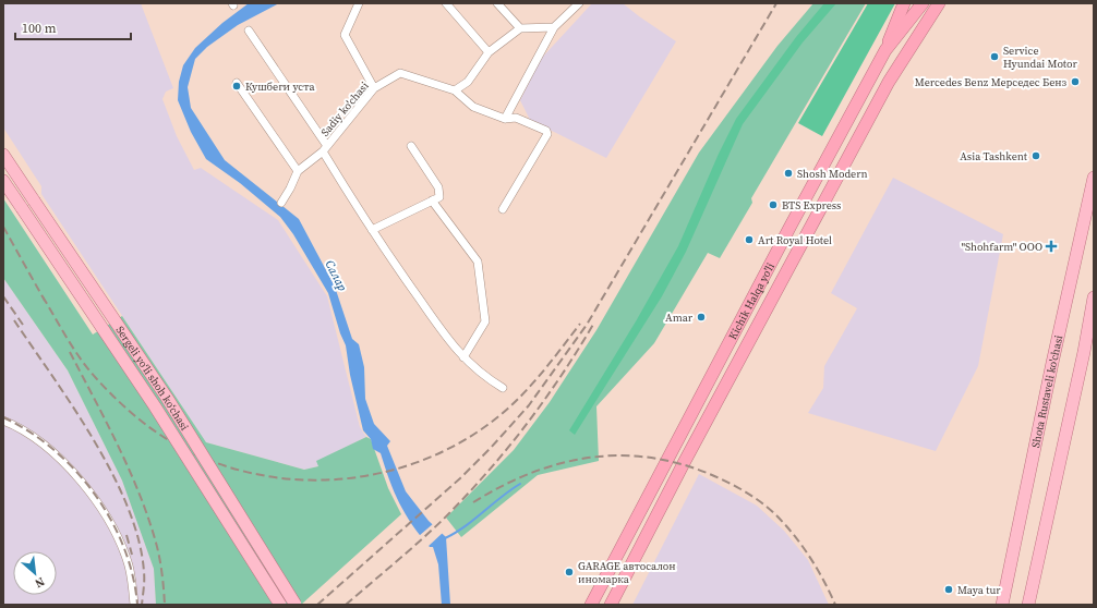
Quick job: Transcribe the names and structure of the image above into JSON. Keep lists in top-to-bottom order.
{
  "streets": {
    "highway": ["Kichik Halqa yo'li"],
    "main road": ["Sergeli yo‘li shoh ko‘chasi", "Shota Rustaveli ko'chasi"],
    "street": ["Sadiy ko'chasi"]
  },
  "water": ["Салар"],
  "places": {
    "other": [
      "Service Hyundai Motor",
      "Mercedes Benz Мерседес Бенз",
      "Кушбеги уста",
      "Asia Tashkent",
      "Shosh Modern",
      "BTS Express",
      "Art Royal Hotel",
      "Amar",
      "GARAGE автосалон иномарка",
      "Maya tur"
    ],
    "health": ["\"Shohfarm\" OOO"]
  },
  "scale_bar": "100 m",
  "north": "bottom right"
}
